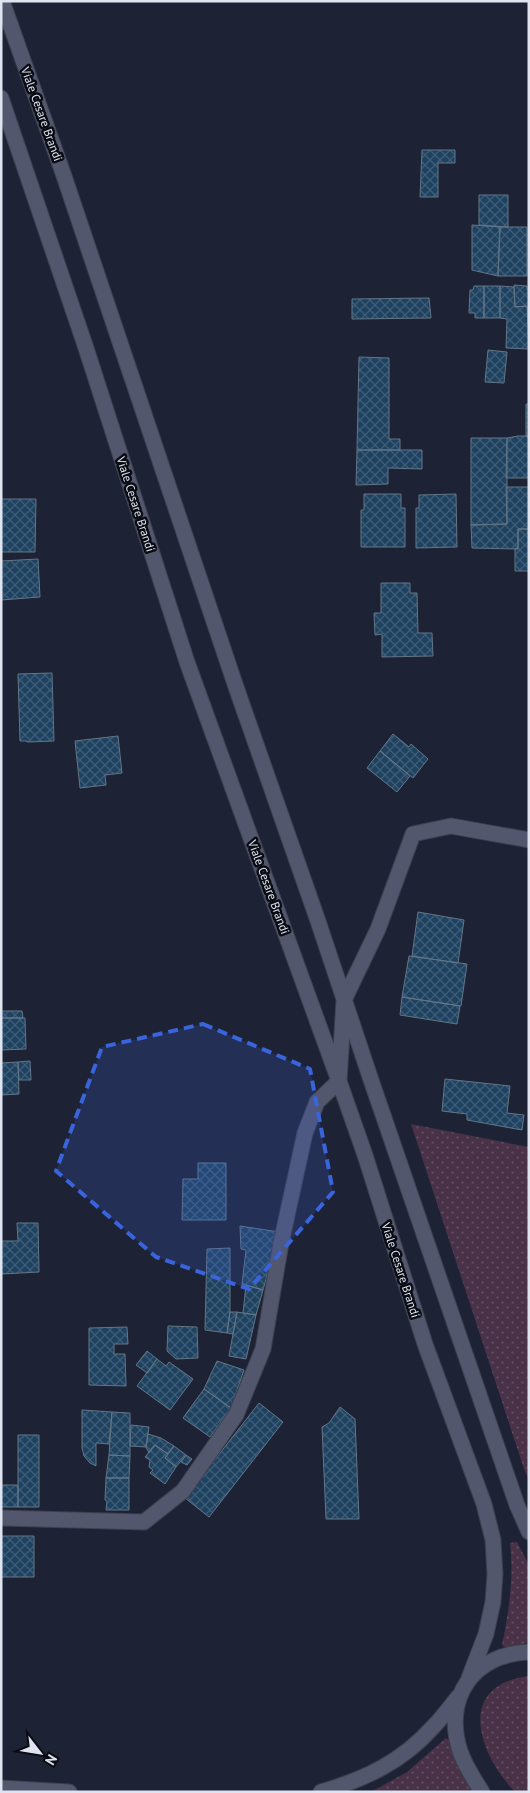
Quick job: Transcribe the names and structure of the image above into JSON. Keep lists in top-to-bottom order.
{
  "streets": {
    "street": ["Viale Cesare Brandi"]
  },
  "north": "bottom right"
}
